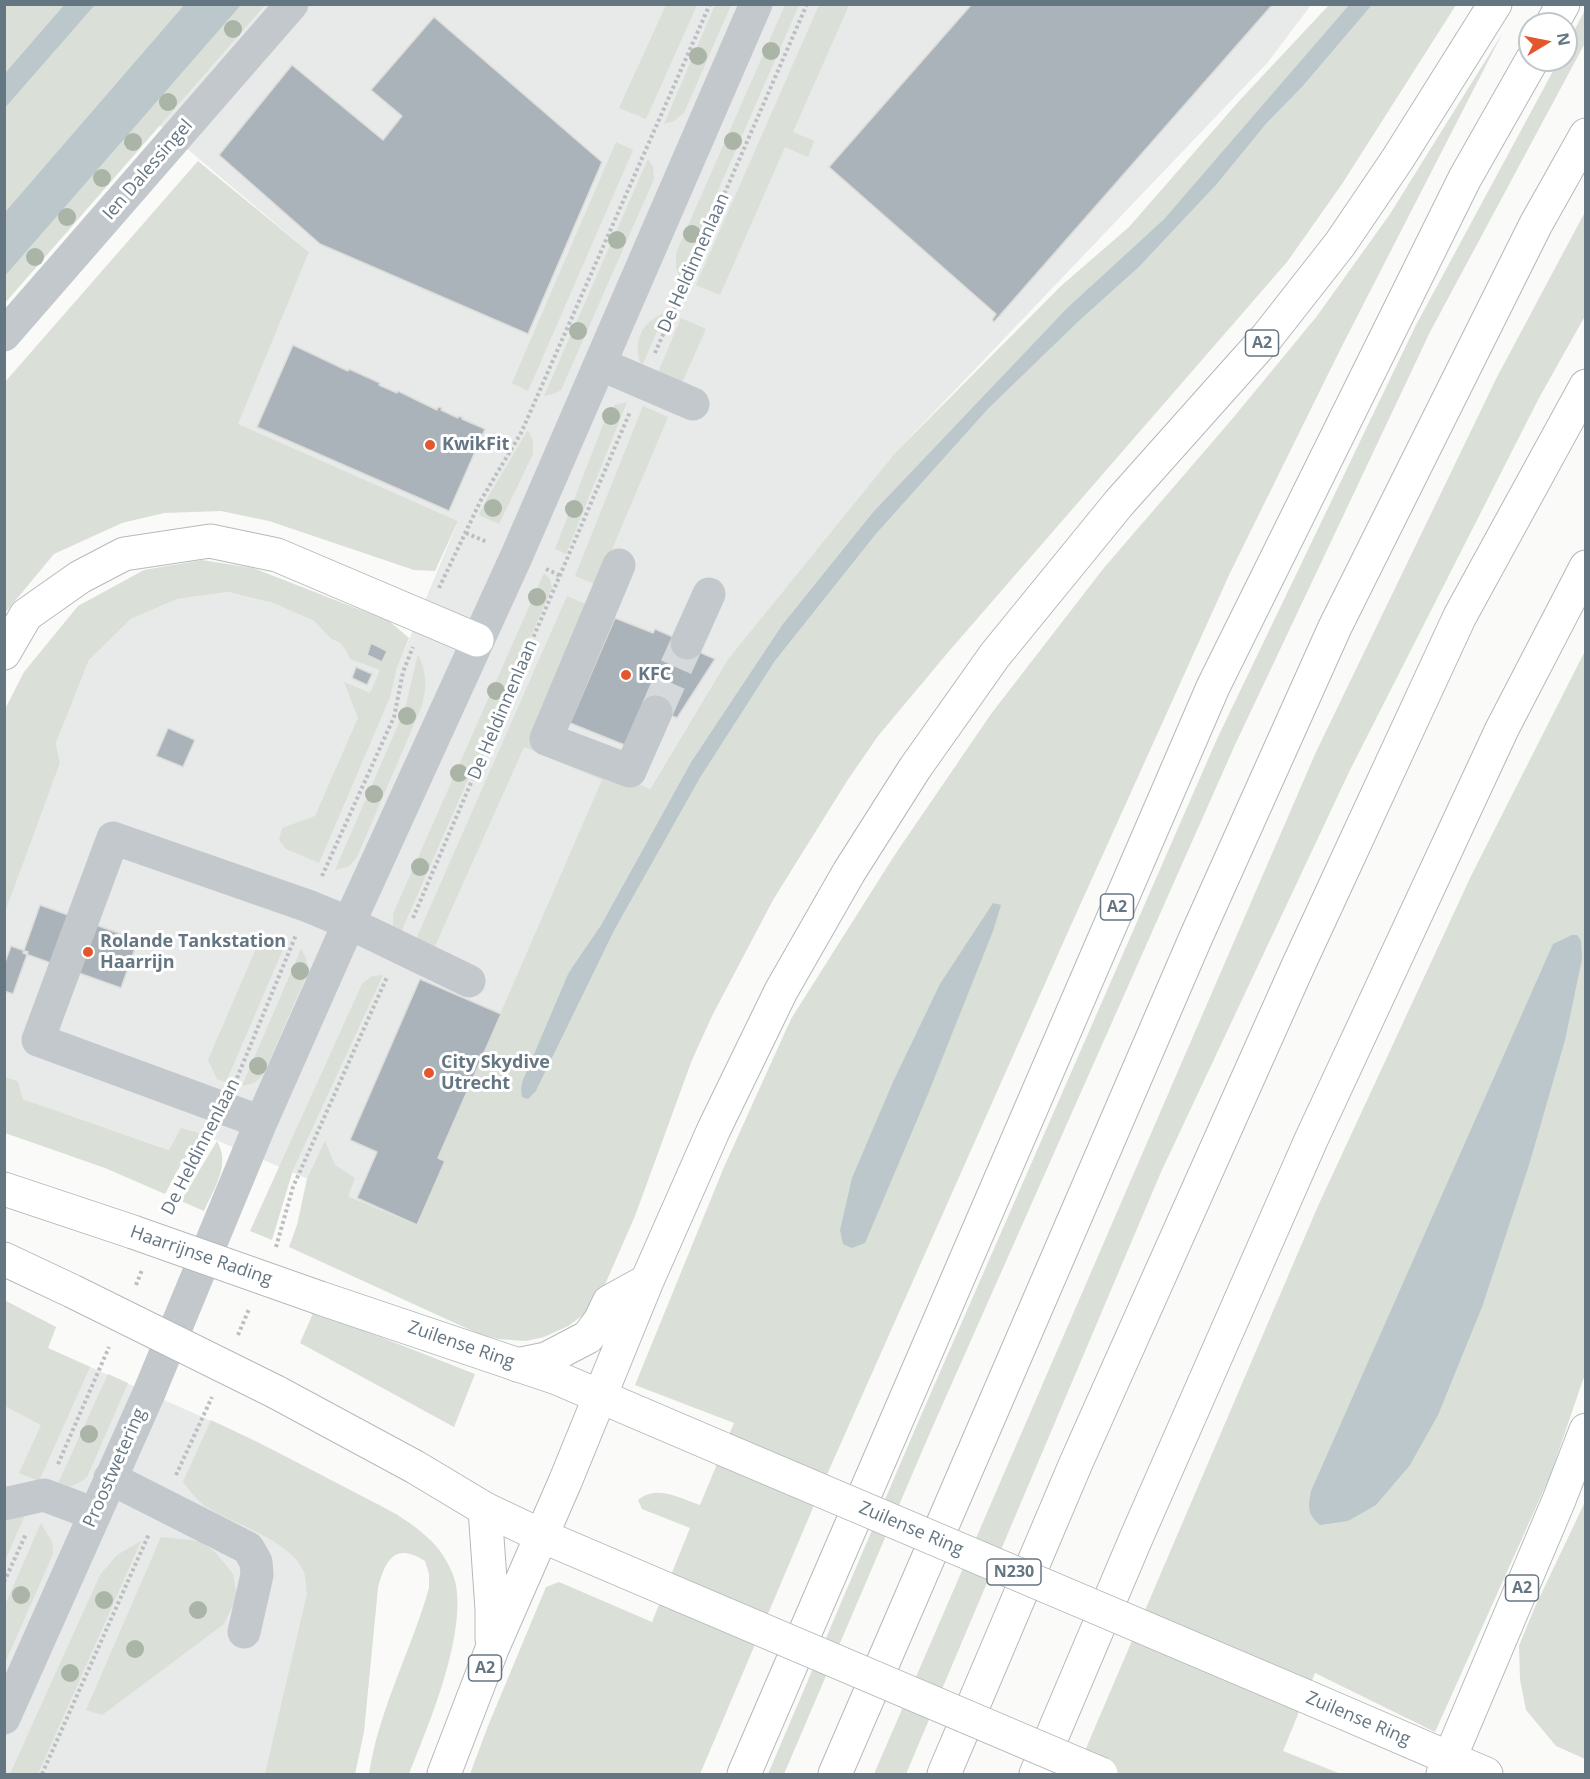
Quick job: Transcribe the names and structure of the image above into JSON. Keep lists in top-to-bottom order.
{
  "streets": {
    "main road": [
      "A2",
      "Haarrijnse Rading",
      "Zuilense Ring",
      "N230"
    ],
    "street": ["Ien Dalessingel", "Proostwetering"],
    "path": ["De Heldinnenlaan"]
  },
  "crossings": [
    ["A2", "Zuilense Ring"],
    ["Haarrijnse Rading", "Zuilense Ring"]
  ],
  "places": [
    "KwikFit",
    "KFC",
    "Rolande Tankstation Haarrijn",
    "City Skydive Utrecht"
  ],
  "north": "right"
}
